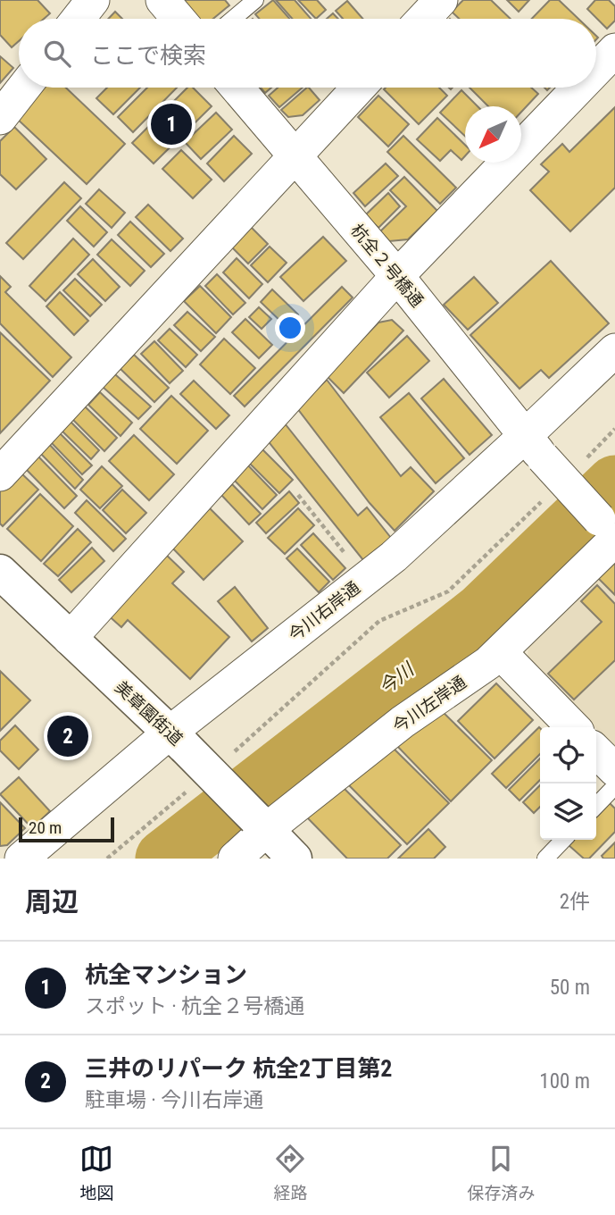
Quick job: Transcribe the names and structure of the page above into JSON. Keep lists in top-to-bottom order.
{
  "streets": {
    "street": [
      "杭全２号橋通",
      "今川右岸通",
      "今川左岸通",
      "美章園街道"
    ]
  },
  "crossings": [
    ["杭全２号橋通", "今川右岸通"],
    ["杭全２号橋通", "今川左岸通"],
    ["今川右岸通", "美章園街道"],
    ["今川左岸通", "美章園街道"]
  ],
  "water": ["今川"],
  "scale_bar": "20 m",
  "north": "bottom left",
  "page": {
    "search": "ここで検索",
    "pins": ["1", "2"],
    "scale": "20 m",
    "heading": ["周辺", "2件"],
    "list": [
      {
        "mark": "1",
        "name": "杭全マンション",
        "note": "スポット · 杭全２号橋通",
        "value": "50 m"
      },
      {
        "mark": "2",
        "name": "三井のリパーク 杭全2丁目第2",
        "note": "駐車場 · 今川右岸通",
        "value": "100 m"
      }
    ],
    "nav": ["地図", "経路", "保存済み"]
  }
}
